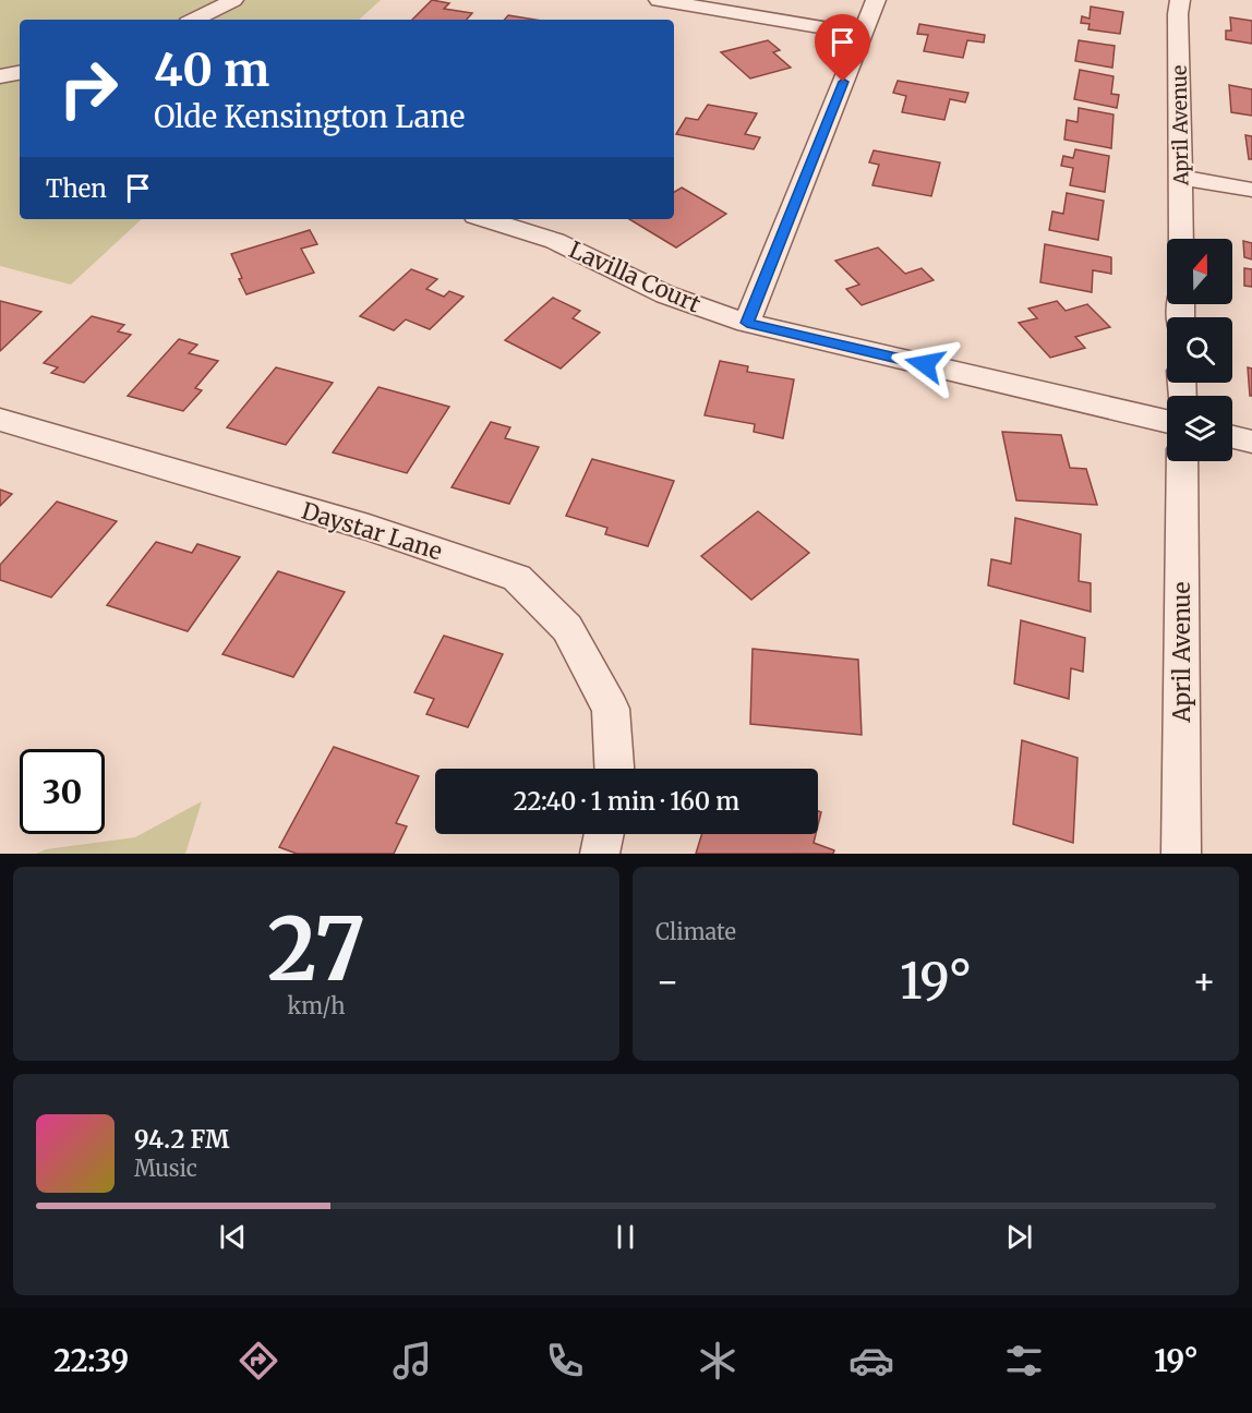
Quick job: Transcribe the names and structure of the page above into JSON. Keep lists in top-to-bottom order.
{
  "streets": {
    "street": ["April Avenue", "Lavilla Court", "Daystar Lane"]
  },
  "north": "top",
  "page": {
    "turn": ["40 m", "Olde Kensington Lane"],
    "then": "Then",
    "limit": "30",
    "trip": "22:40 · 1 min · 160 m",
    "tile": [
      ["27", "km/h"],
      "Climate"
    ],
    "heat": ["−", "19°", "+"],
    "song": ["94.2 FM", "Music"],
    "tabs": ["22:39", "19°"]
  }
}
